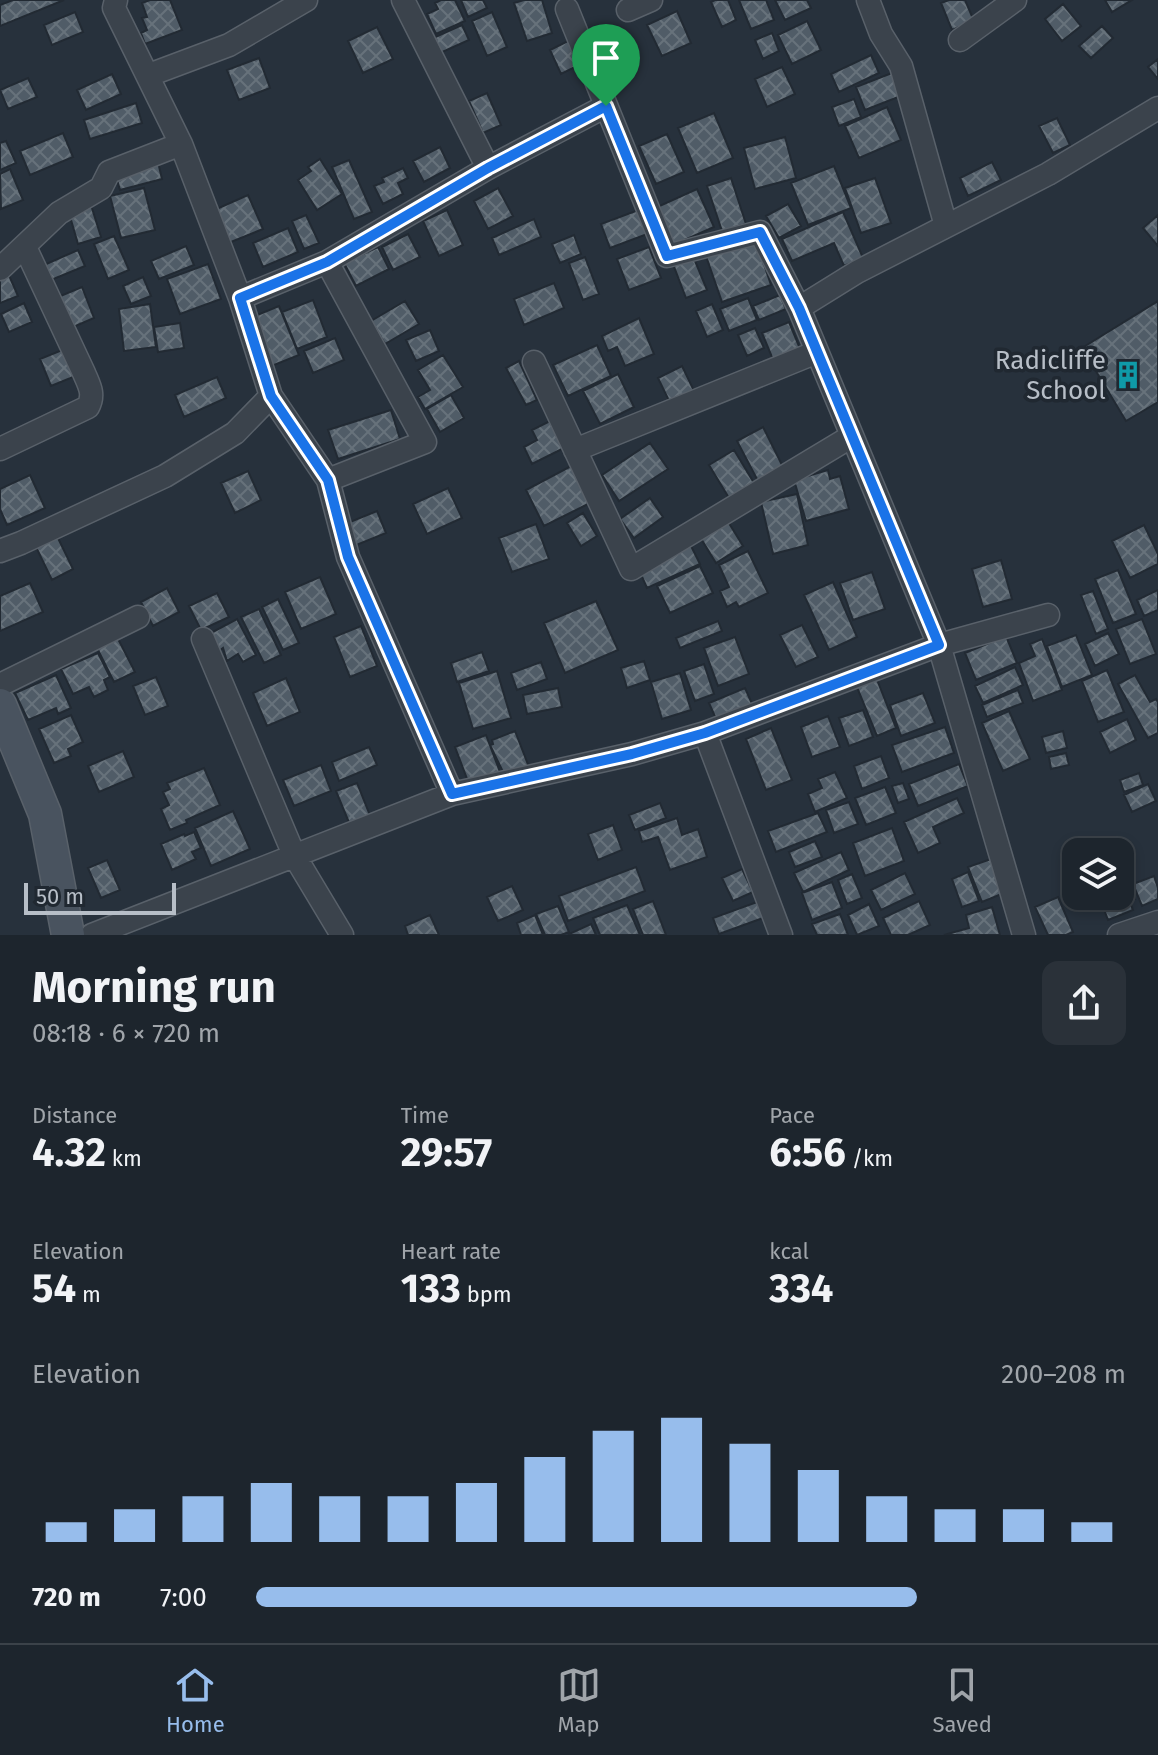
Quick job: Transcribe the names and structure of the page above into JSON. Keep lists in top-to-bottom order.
{
  "places": {
    "building": ["Radicliffe School"]
  },
  "scale_bar": "50 m",
  "page": {
    "scale": "50 m",
    "heading": ["Morning run", "08:18 · 6 × 720 m"],
    "stats": [
      ["Distance", "4.32 km"],
      ["Time", "29:57"],
      ["Pace", "6:56 /km"],
      ["Elevation", "54 m"],
      ["Heart rate", "133 bpm"],
      ["kcal", "334"]
    ],
    "chart": ["Elevation", "200–208 m"],
    "list": [
      {
        "name": "720 m",
        "note": "7:00"
      }
    ],
    "tabs": ["Home", "Map", "Saved"]
  }
}
